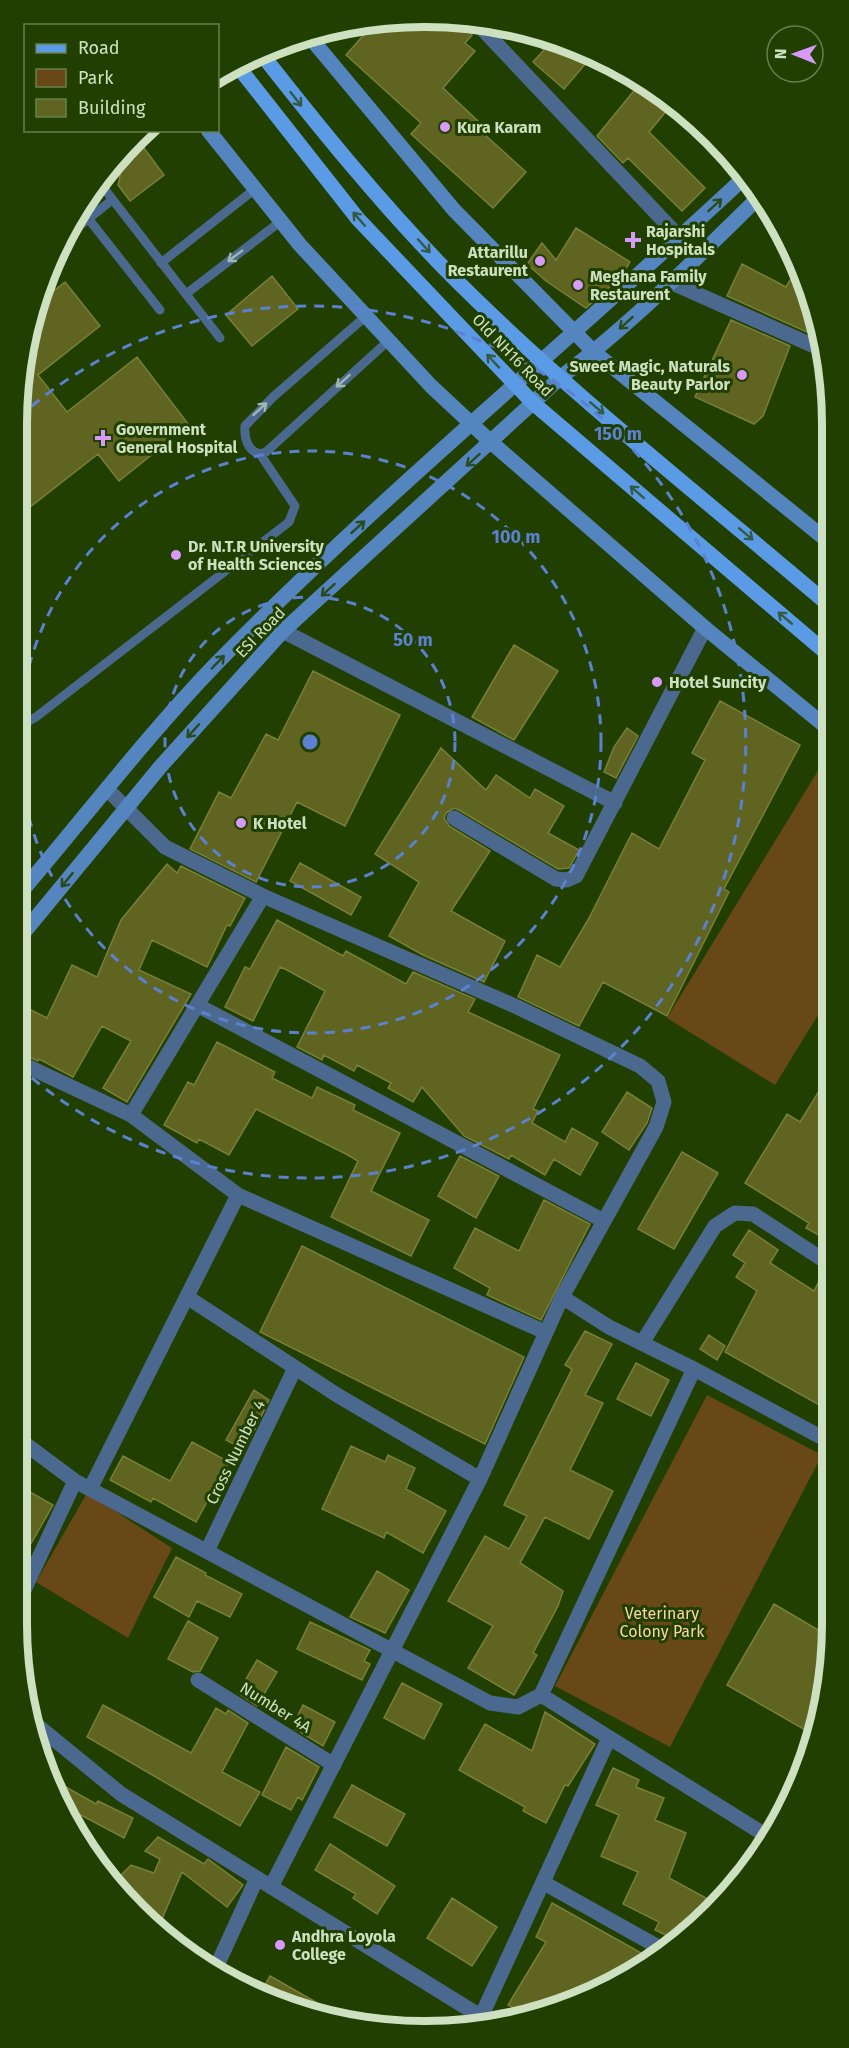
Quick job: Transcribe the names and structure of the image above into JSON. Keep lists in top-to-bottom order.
{
  "streets": {
    "main road": ["Old NH16 Road"],
    "street": ["ESI Road", "Cross Number 4", "Number 4A"]
  },
  "crossings": [
    ["Old NH16 Road", "ESI Road"]
  ],
  "parks": ["Veterinary Colony Park"],
  "places": {
    "other": [
      "Kura Karam",
      "Attarillu Restaurent",
      "Meghana Family Restaurent",
      "Sweet Magic, Naturals Beauty Parlor",
      "Dr. N.T.R University of Health Sciences",
      "Hotel Suncity",
      "K Hotel",
      "Andhra Loyola College"
    ],
    "health": ["Rajarshi Hospitals", "Government General Hospital"]
  },
  "legend": ["Road", "Park", "Building"],
  "north": "left",
  "rings": ["150 m", "100 m", "50 m"]
}
